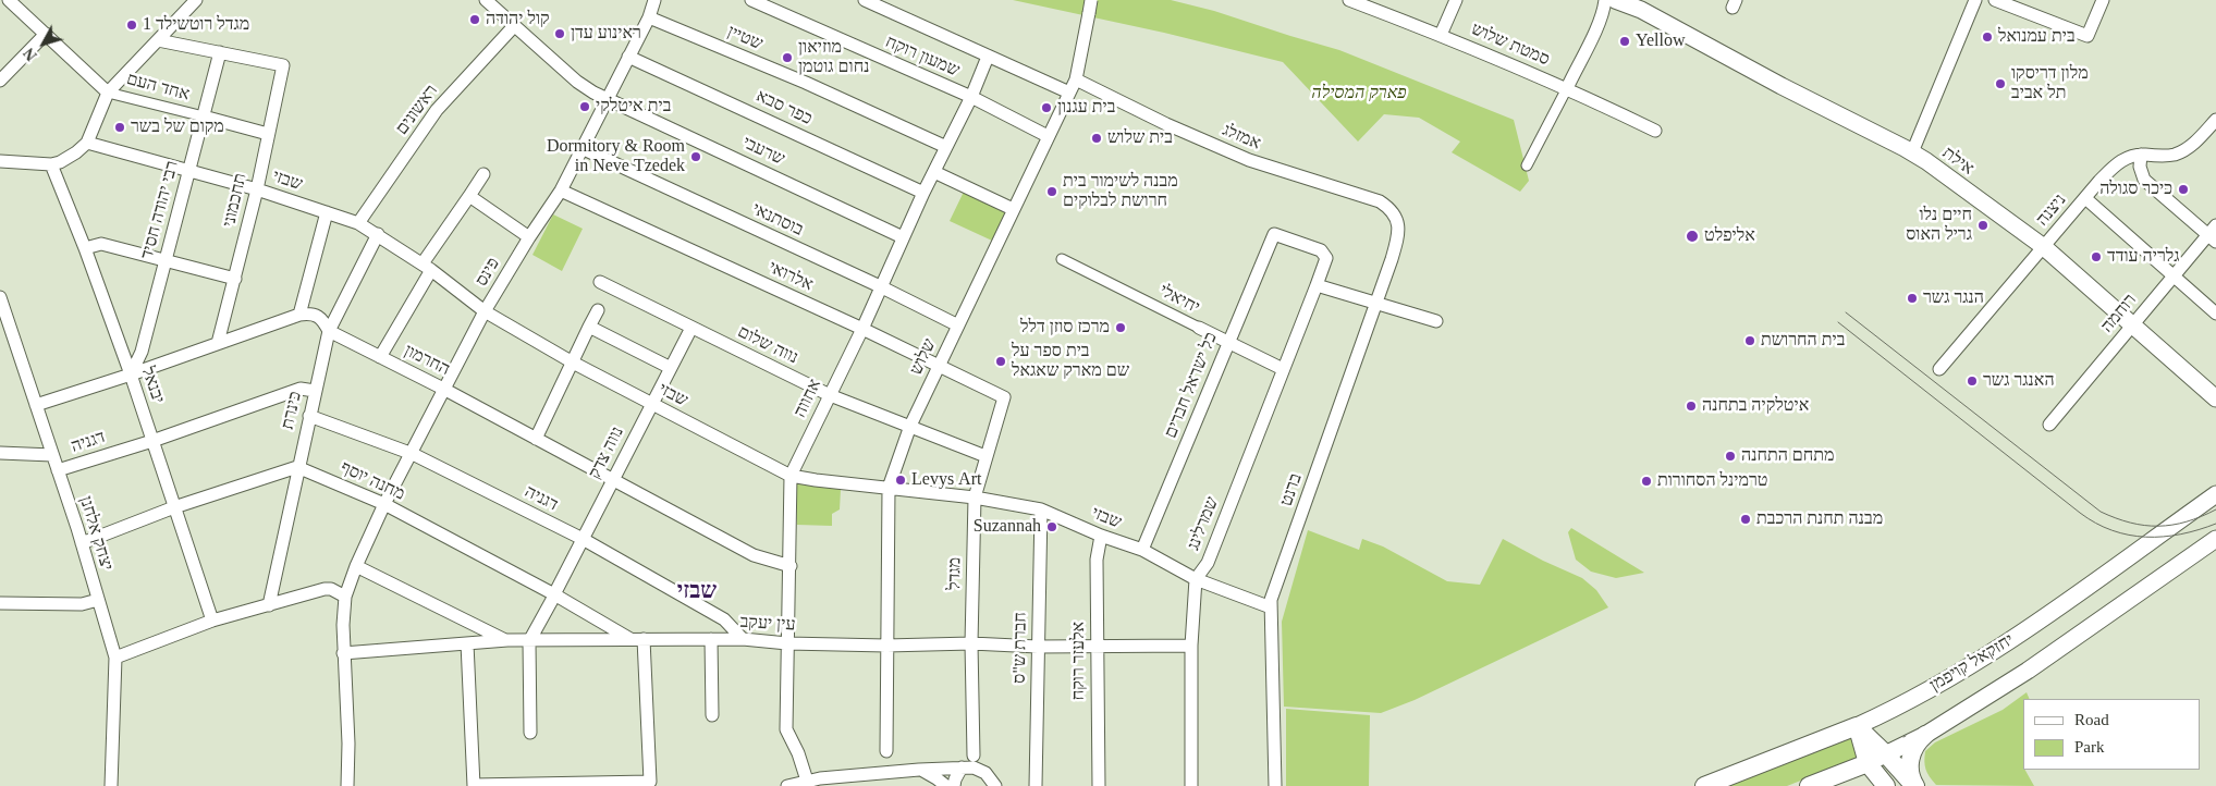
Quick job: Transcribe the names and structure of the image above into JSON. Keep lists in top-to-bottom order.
{
  "streets": {
    "main road": ["יחזקאל קויפמן"],
    "street": [
      "שטיין",
      "סמטת שלוש",
      "שמעון רוקח",
      "אחד העם",
      "כפר סבא",
      "ראשונים",
      "אמזלג",
      "שרעבי",
      "אילת",
      "שבזי",
      "תחכמוני",
      "רבי יהודה חסיד",
      "ניצנה",
      "בוסתנאי",
      "פינס",
      "אלרואי",
      "יחיאלי",
      "רוחמה",
      "נווה שלום",
      "שלוש",
      "החרמון",
      "יבנאל",
      "כל ישראל חברים",
      "אחווה",
      "כינרת",
      "דגניה",
      "נווה צדק",
      "מחנה יוסף",
      "ברנט",
      "שמרלינג",
      "יצחק אלחנן",
      "מגדל",
      "עין יעקב",
      "חברת ש\"ס",
      "אלעזר רוקח"
    ]
  },
  "crossings": [
    ["שטיין", "פינס"],
    ["שטיין", "אחווה"],
    ["שמעון רוקח", "שלוש"],
    ["שמעון רוקח", "אחווה"],
    ["אחד העם", "תחכמוני"],
    ["אחד העם", "רבי יהודה חסיד"],
    ["כפר סבא", "פינס"],
    ["כפר סבא", "אחווה"],
    ["ראשונים", "שרעבי"],
    ["ראשונים", "שבזי"],
    ["אמזלג", "שלוש"],
    ["אמזלג", "ברנט"],
    ["שרעבי", "פינס"],
    ["שרעבי", "אחווה"],
    ["אילת", "ניצנה"],
    ["אילת", "רוחמה"],
    ["שבזי", "תחכמוני"],
    ["שבזי", "רבי יהודה חסיד"],
    ["שבזי", "פינס"],
    ["שבזי", "שלוש"],
    ["שבזי", "כל ישראל חברים"],
    ["שבזי", "אחווה"],
    ["שבזי", "כינרת"],
    ["שבזי", "נווה צדק"],
    ["שבזי", "ברנט"],
    ["שבזי", "שמרלינג"],
    ["שבזי", "מגדל"],
    ["שבזי", "חברת ש\"ס"],
    ["שבזי", "אלעזר רוקח"],
    ["תחכמוני", "רבי יהודה חסיד"],
    ["רבי יהודה חסיד", "יבנאל"],
    ["בוסתנאי", "פינס"],
    ["בוסתנאי", "שלוש"],
    ["בוסתנאי", "אחווה"],
    ["פינס", "אלרואי"],
    ["פינס", "החרמון"],
    ["פינס", "דגניה"],
    ["פינס", "מחנה יוסף"],
    ["פינס", "עין יעקב"],
    ["אלרואי", "שלוש"],
    ["אלרואי", "אחווה"],
    ["אלרואי", "מגדל"],
    ["יחיאלי", "כל ישראל חברים"],
    ["יחיאלי", "שמרלינג"],
    ["נווה שלום", "שלוש"],
    ["נווה שלום", "אחווה"],
    ["נווה שלום", "נווה צדק"],
    ["נווה שלום", "מגדל"],
    ["שלוש", "עין יעקב"],
    ["החרמון", "אחווה"],
    ["החרמון", "כינרת"],
    ["החרמון", "נווה צדק"],
    ["יבנאל", "דגניה"],
    ["כל ישראל חברים", "שמרלינג"],
    ["אחווה", "עין יעקב"],
    ["כינרת", "דגניה"],
    ["כינרת", "מחנה יוסף"],
    ["דגניה", "נווה צדק"],
    ["דגניה", "יצחק אלחנן"],
    ["דגניה", "עין יעקב"],
    ["נווה צדק", "מחנה יוסף"],
    ["נווה צדק", "עין יעקב"],
    ["מחנה יוסף", "עין יעקב"],
    ["שמרלינג", "עין יעקב"],
    ["מגדל", "עין יעקב"],
    ["עין יעקב", "חברת ש\"ס"],
    ["עין יעקב", "אלעזר רוקח"]
  ],
  "districts": ["שבזי"],
  "parks": ["פארק המסילה"],
  "places": [
    "קול יהודה",
    "מגדל רוטשילד 1",
    "ראינוע עדן",
    "בית עמנואל",
    "Yellow",
    "מוזיאון נחום גוטמן",
    "מלון דריסקו תל אביב",
    "בית איטלקי",
    "בית עגנון",
    "מקום של בשר",
    "בית שלוש",
    "Dormitory & Room in Neve Tzedek",
    "כיכר סגולה",
    "מבנה לשימור בית חרושת לבלוקים",
    "חיים נלו גריל האוס",
    "אליפלט",
    "גלריה עודד",
    "הנגר גשר",
    "מרכז סוזן דלל",
    "בית החרושת",
    "בית ספר על שם מארק שאגאל",
    "האנגר גשר",
    "איטלקיה בתחנה",
    "מתחם התחנה",
    "Levys Art",
    "טרמינל הסחורות",
    "מבנה תחנת הרכבת",
    "Suzannah"
  ],
  "legend": ["Road", "Park"],
  "north": "bottom left"
}
